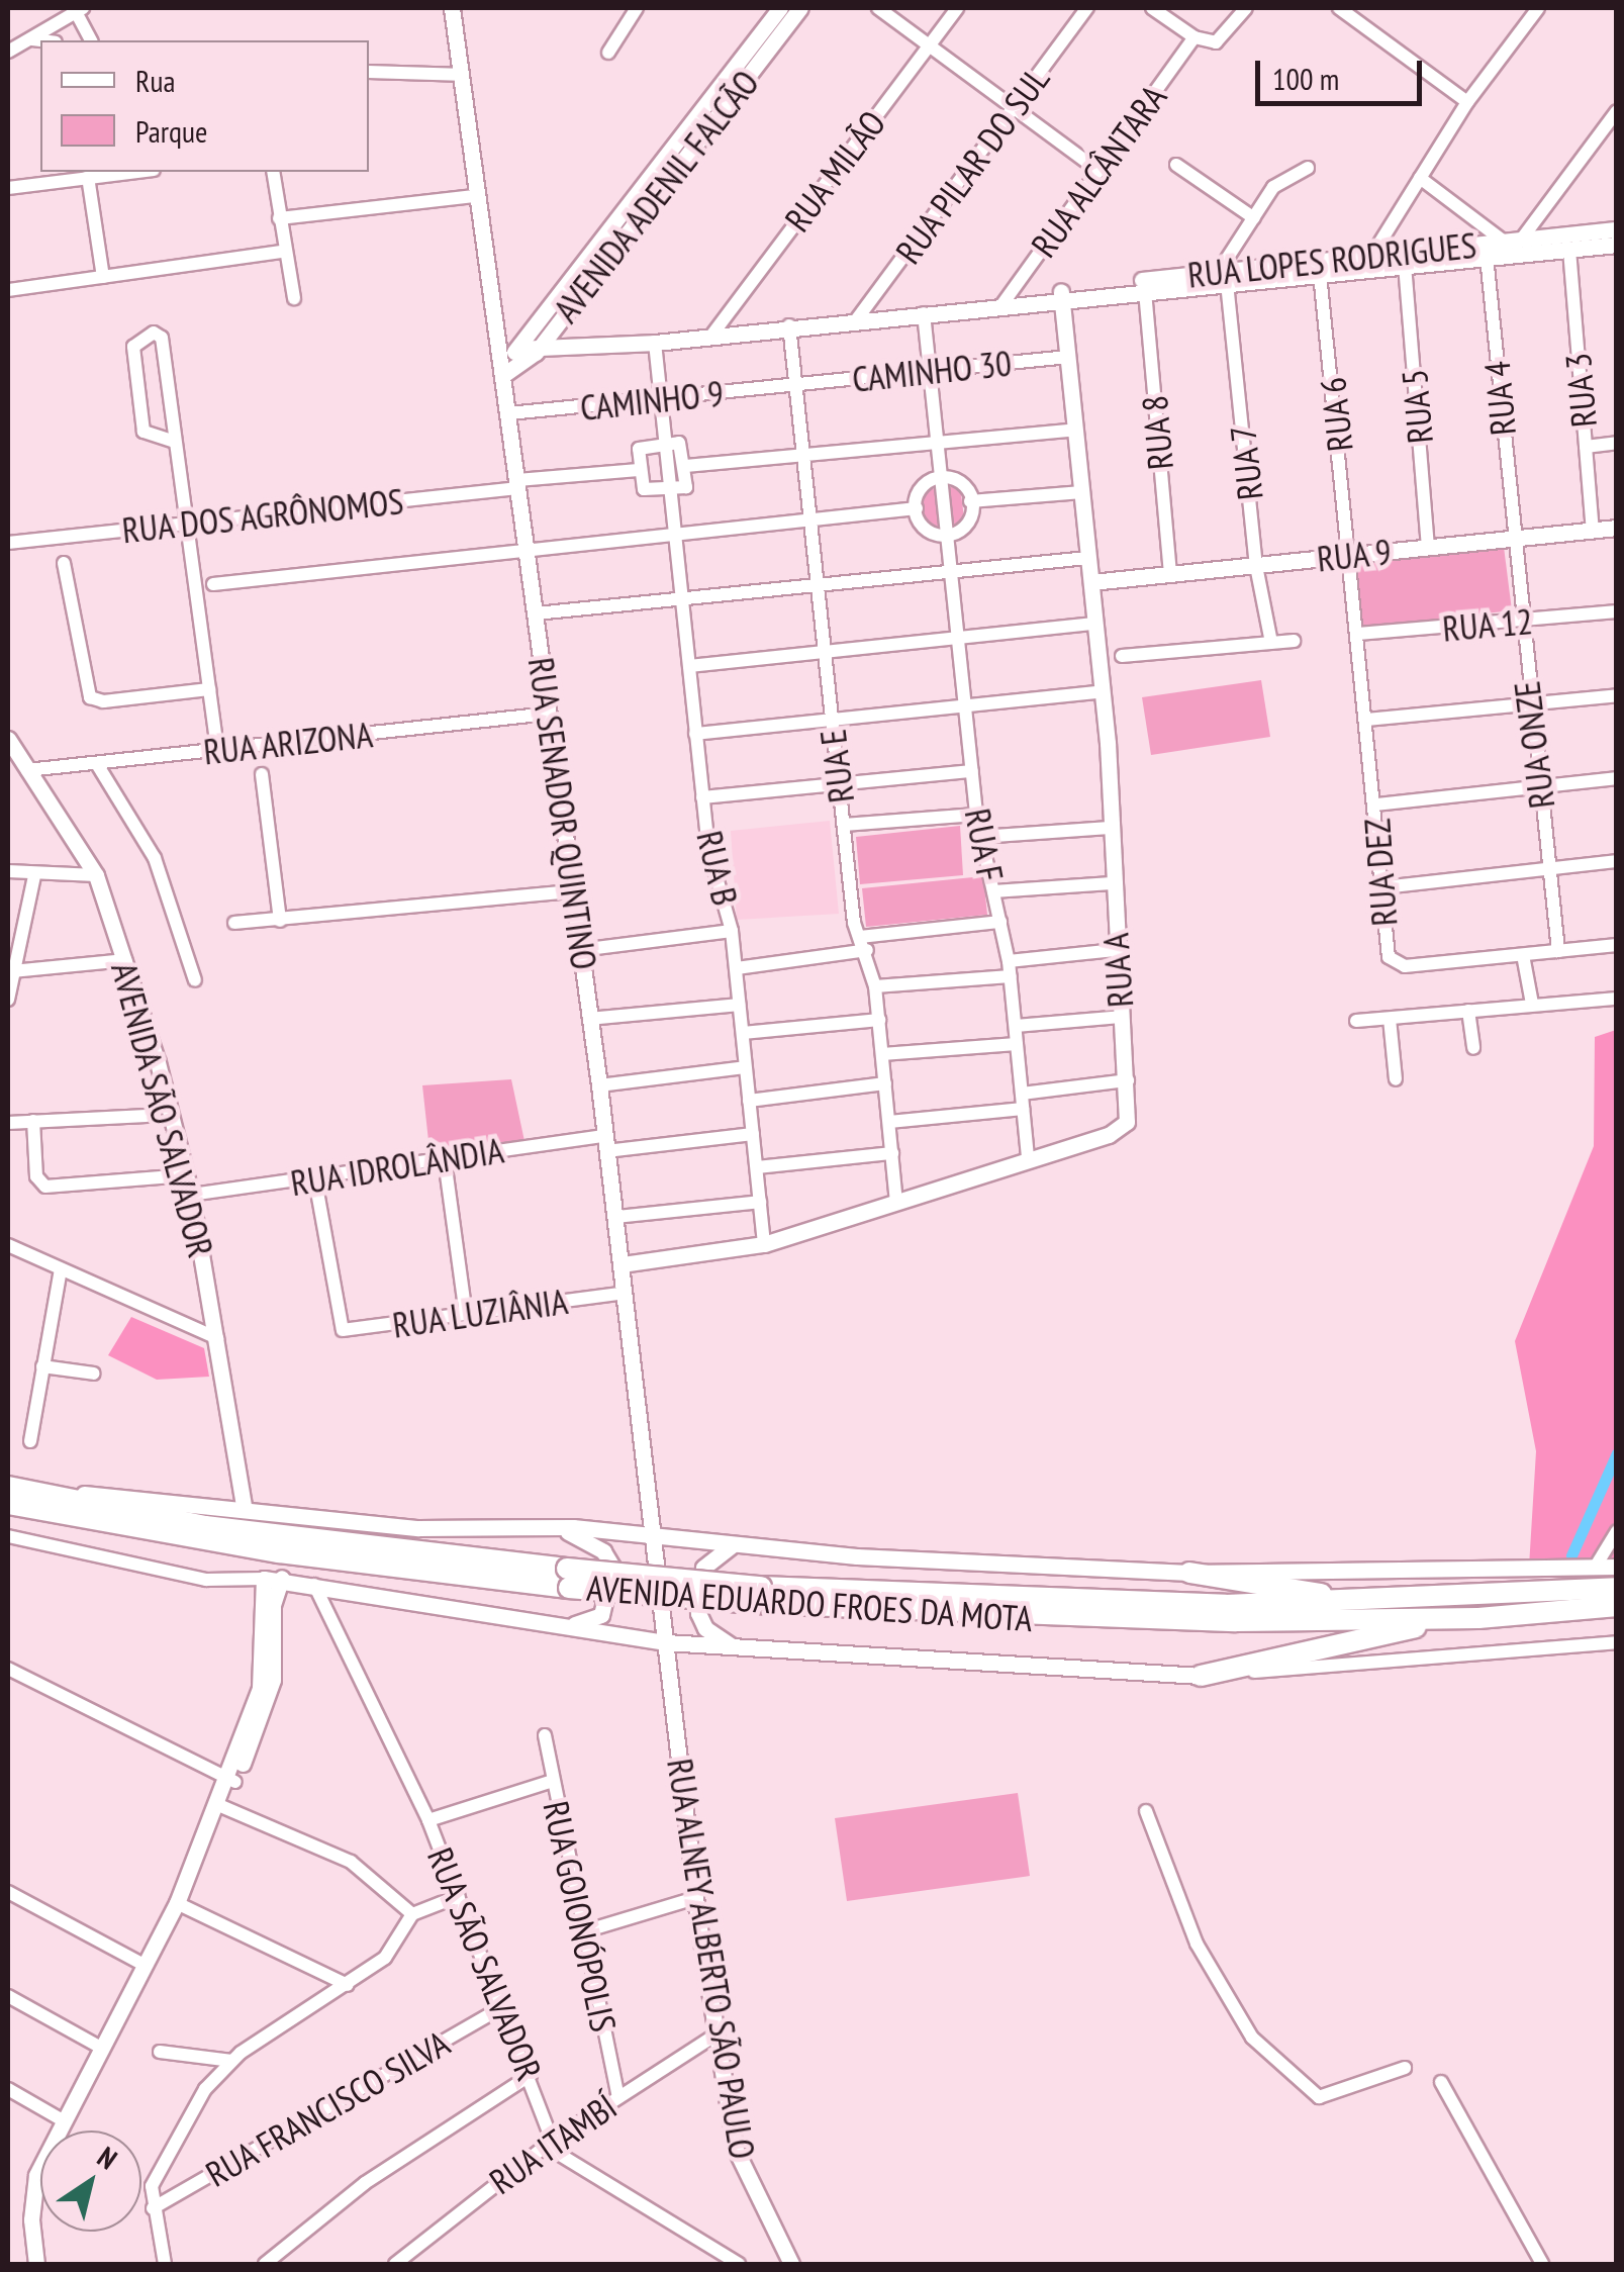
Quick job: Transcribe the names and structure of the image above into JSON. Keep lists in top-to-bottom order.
{
  "streets": {
    "highway": ["AVENIDA EDUARDO FROES DA MOTA"],
    "street": [
      "RUA PILAR DO SUL",
      "RUA MILÃO",
      "RUA ALCÂNTARA",
      "AVENIDA ADENIL FALCÃO",
      "RUA LOPES RODRIGUES",
      "CAMINHO 30",
      "RUA 3",
      "RUA 4",
      "CAMINHO 9",
      "RUA 5",
      "RUA 6",
      "RUA 8",
      "RUA 7",
      "RUA DOS AGRÔNOMOS",
      "RUA 9",
      "RUA 12",
      "RUA ARIZONA",
      "RUA ONZE",
      "RUA E",
      "RUA SENADOR QUINTINO",
      "RUA F",
      "RUA B",
      "RUA DEZ",
      "RUA A",
      "AVENIDA SÃO SALVADOR",
      "RUA IDROLÂNDIA",
      "RUA LUZIÂNIA",
      "RUA GOIONÓPOLIS",
      "RUA ALNEY ALBERTO SÃO PAULO",
      "RUA SÃO SALVADOR",
      "RUA FRANCISCO SILVA",
      "RUA ITAMBÍ"
    ]
  },
  "crossings": [
    ["RUA PILAR DO SUL", "RUA LOPES RODRIGUES"],
    ["RUA MILÃO", "RUA LOPES RODRIGUES"],
    ["RUA ALCÂNTARA", "RUA LOPES RODRIGUES"],
    ["AVENIDA ADENIL FALCÃO", "RUA LOPES RODRIGUES"],
    ["AVENIDA ADENIL FALCÃO", "RUA SENADOR QUINTINO"],
    ["RUA LOPES RODRIGUES", "RUA 3"],
    ["RUA LOPES RODRIGUES", "RUA 4"],
    ["RUA LOPES RODRIGUES", "RUA 5"],
    ["RUA LOPES RODRIGUES", "RUA 6"],
    ["RUA LOPES RODRIGUES", "RUA 8"],
    ["RUA LOPES RODRIGUES", "RUA 7"],
    ["RUA LOPES RODRIGUES", "RUA E"],
    ["RUA LOPES RODRIGUES", "RUA A"],
    ["CAMINHO 30", "CAMINHO 9"],
    ["CAMINHO 30", "RUA E"],
    ["CAMINHO 30", "RUA A"],
    ["RUA 3", "RUA 9"],
    ["RUA 4", "RUA 9"],
    ["RUA 4", "RUA ONZE"],
    ["CAMINHO 9", "RUA E"],
    ["CAMINHO 9", "RUA SENADOR QUINTINO"],
    ["RUA 5", "RUA 9"],
    ["RUA 6", "RUA 9"],
    ["RUA 6", "RUA DEZ"],
    ["RUA 8", "RUA 9"],
    ["RUA 7", "RUA 9"],
    ["RUA DOS AGRÔNOMOS", "RUA SENADOR QUINTINO"],
    ["RUA 9", "RUA ONZE"],
    ["RUA 9", "RUA DEZ"],
    ["RUA 9", "RUA A"],
    ["RUA 12", "RUA ONZE"],
    ["RUA 12", "RUA DEZ"],
    ["RUA ARIZONA", "RUA SENADOR QUINTINO"],
    ["RUA ARIZONA", "AVENIDA SÃO SALVADOR"],
    ["RUA ONZE", "RUA DEZ"],
    ["RUA E", "RUA A"],
    ["RUA SENADOR QUINTINO", "RUA A"],
    ["RUA SENADOR QUINTINO", "RUA IDROLÂNDIA"],
    ["RUA SENADOR QUINTINO", "RUA LUZIÂNIA"],
    ["RUA SENADOR QUINTINO", "RUA ALNEY ALBERTO SÃO PAULO"],
    ["RUA F", "RUA A"],
    ["RUA B", "RUA A"],
    ["RUA B", "RUA IDROLÂNDIA"],
    ["AVENIDA SÃO SALVADOR", "RUA IDROLÂNDIA"],
    ["RUA IDROLÂNDIA", "RUA LUZIÂNIA"],
    ["RUA GOIONÓPOLIS", "RUA ITAMBÍ"],
    ["RUA ALNEY ALBERTO SÃO PAULO", "RUA ITAMBÍ"],
    ["RUA SÃO SALVADOR", "RUA FRANCISCO SILVA"],
    ["RUA SÃO SALVADOR", "RUA ITAMBÍ"]
  ],
  "legend": ["Rua", "Parque"],
  "scale_bar": "100 m",
  "north": "top right"
}
